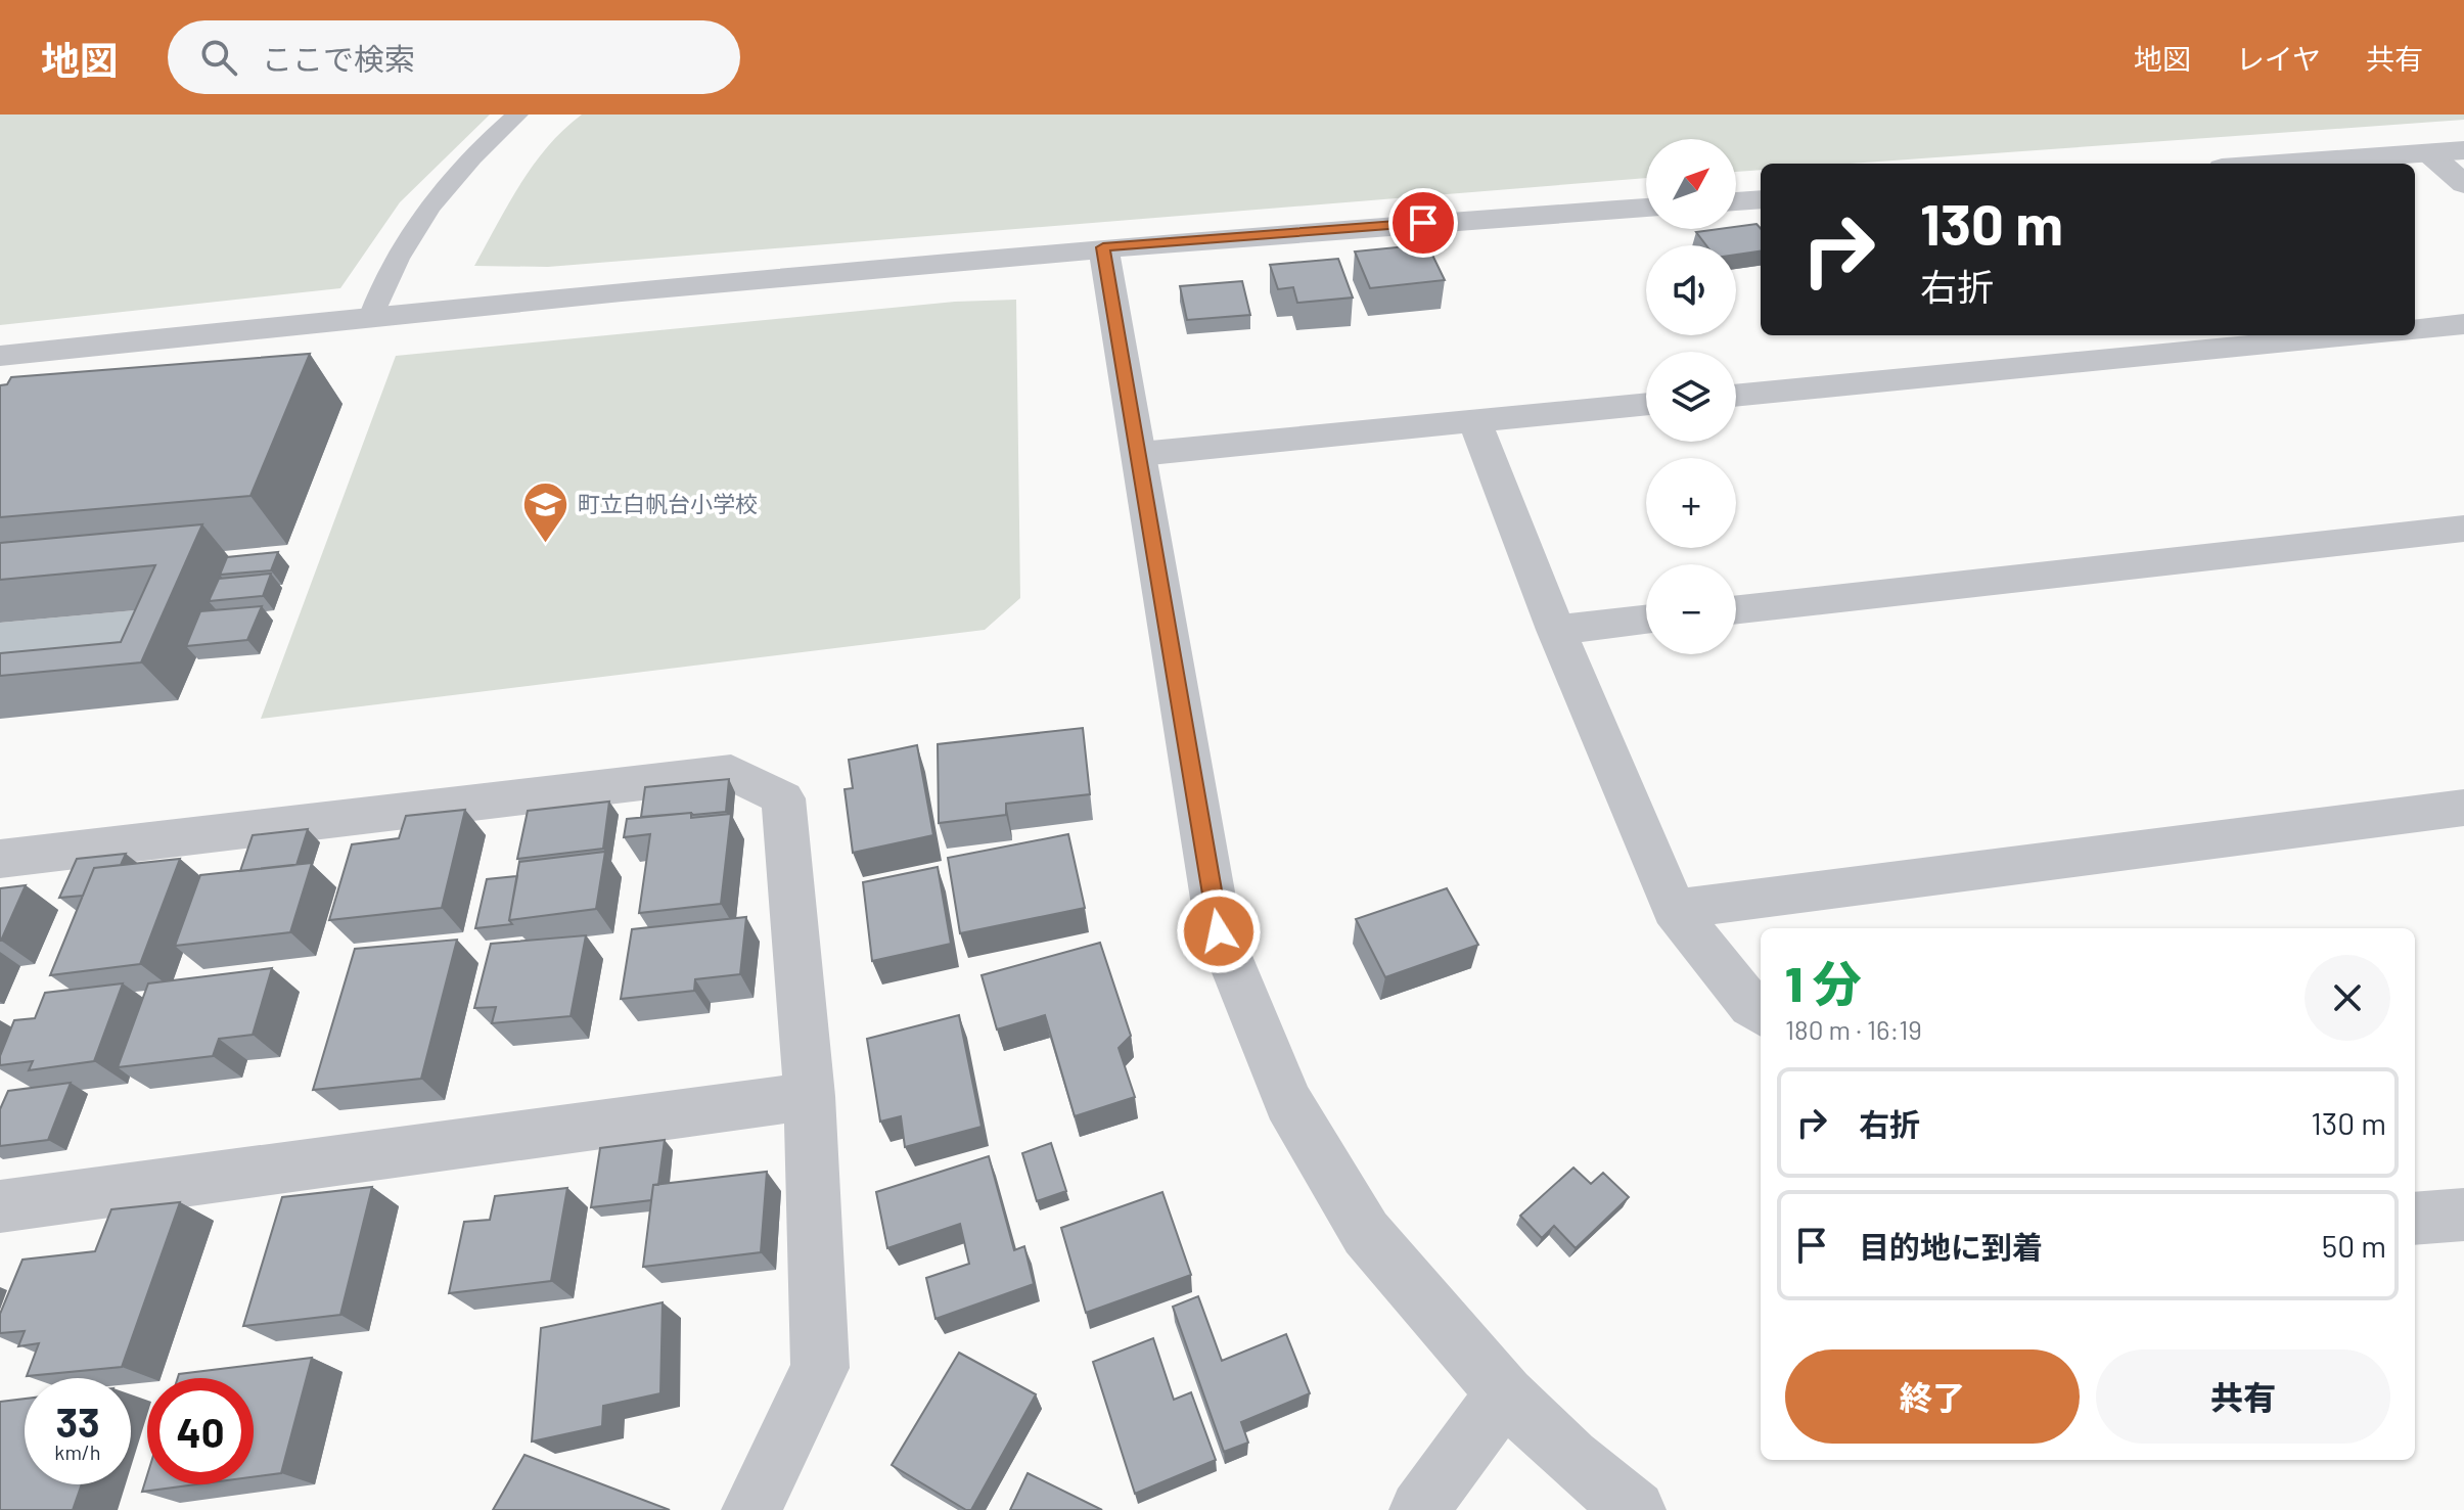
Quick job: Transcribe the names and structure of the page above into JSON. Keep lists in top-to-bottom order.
{
  "places": {
    "school or university": ["町立白帆台小学校"]
  },
  "north": "top right",
  "page": {
    "header": "地図",
    "search": "ここで検索",
    "nav": ["地図", "レイヤ", "共有"],
    "map_buttons": ["+", "−"],
    "turn": ["130 m", "右折"],
    "heading": ["1 分", "180 m · 16:19"],
    "list": [
      {
        "name": "右折",
        "value": "130 m"
      },
      {
        "name": "目的地に到着",
        "value": "50 m"
      }
    ],
    "buttons": ["終了", "共有"],
    "speed": "33 km/h",
    "limit": "40"
  }
}
